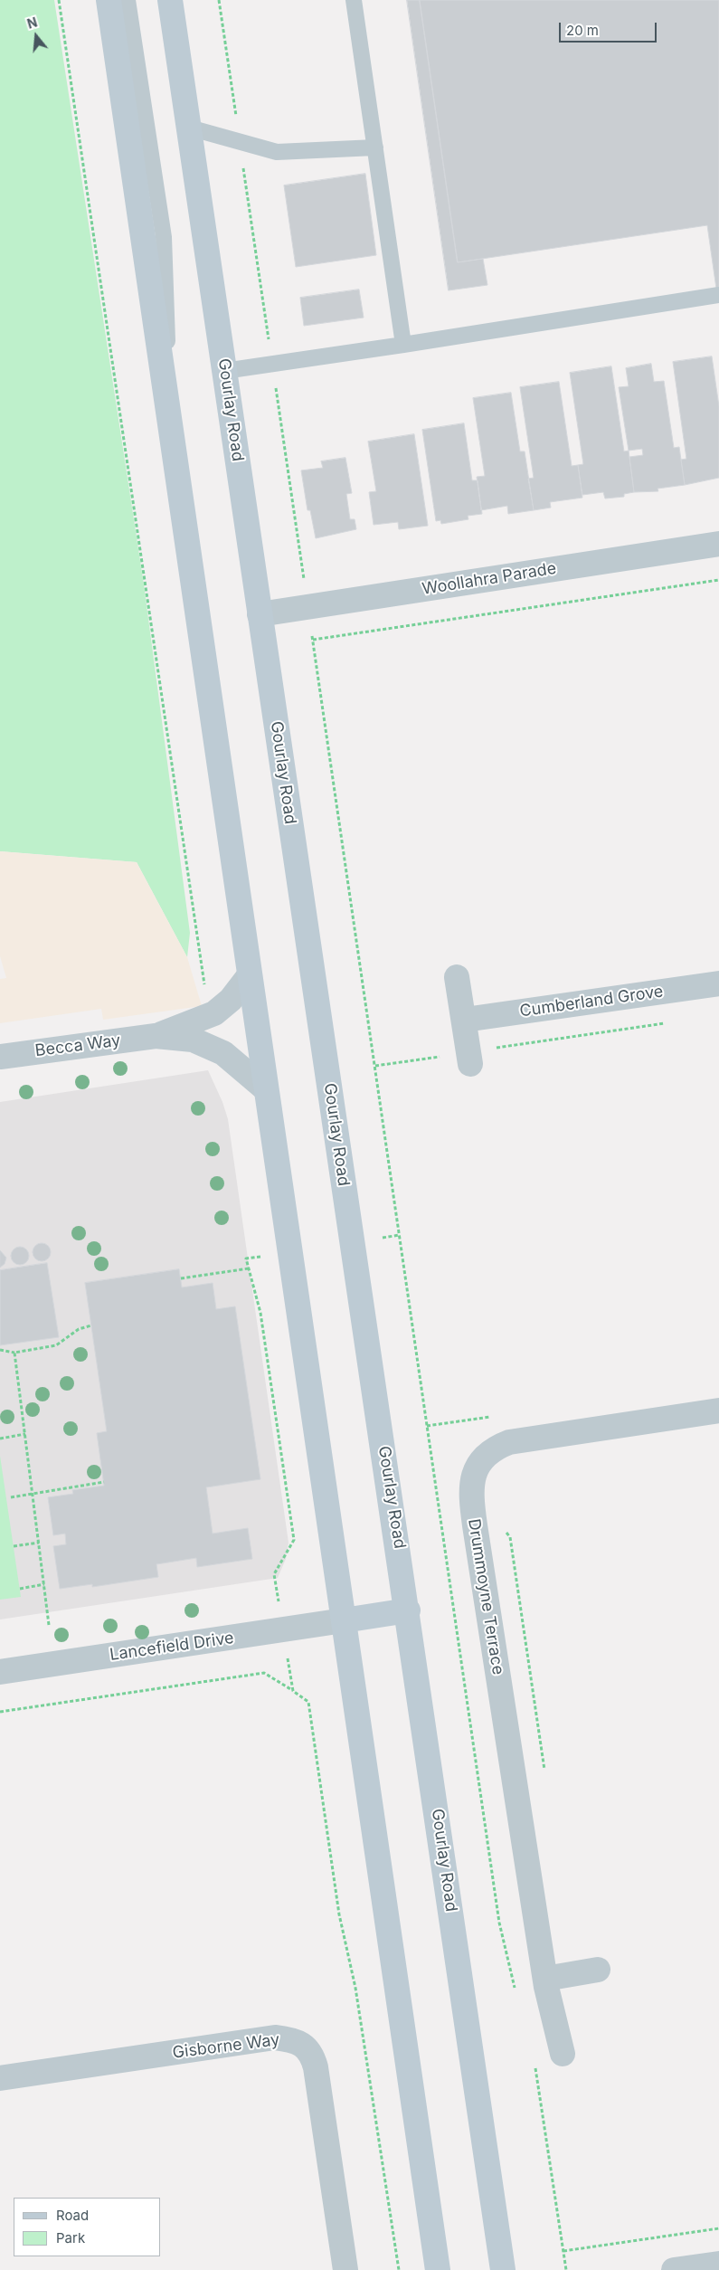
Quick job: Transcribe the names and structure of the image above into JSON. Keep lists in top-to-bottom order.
{
  "streets": {
    "main road": ["Gourlay Road"],
    "street": [
      "Woollahra Parade",
      "Cumberland Grove",
      "Becca Way",
      "Drummoyne Terrace",
      "Lancefield Drive",
      "Gisborne Way"
    ]
  },
  "crossings": [
    ["Gourlay Road", "Woollahra Parade"]
  ],
  "legend": ["Road", "Park"],
  "scale_bar": "20 m",
  "north": "top"
}
